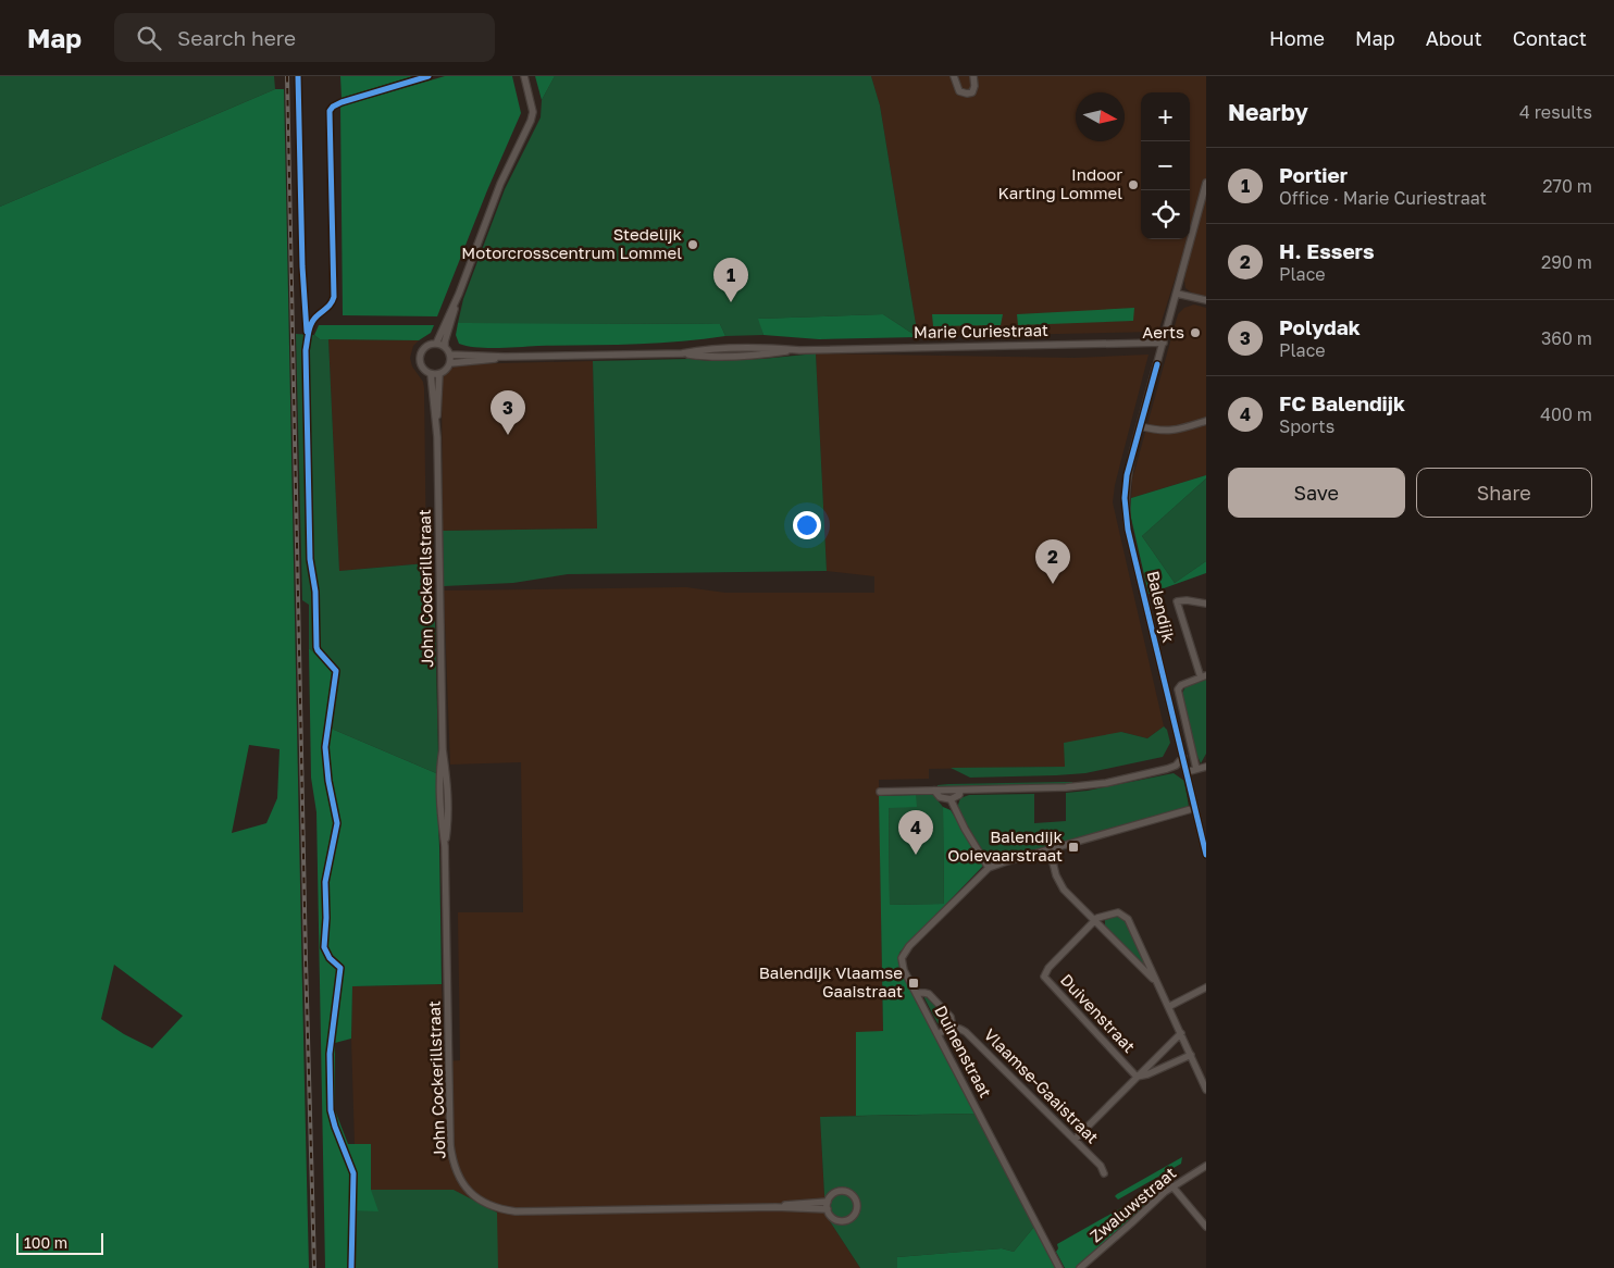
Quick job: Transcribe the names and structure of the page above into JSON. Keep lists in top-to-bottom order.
{
  "streets": {
    "street": [
      "Marie Curiestraat",
      "John Cockerillstraat",
      "Balendijk",
      "Duivenstraat",
      "Duinenstraat",
      "Vlaamse-Gaaistraat",
      "Zwaluwstraat"
    ]
  },
  "crossings": [
    ["Marie Curiestraat", "Balendijk"],
    ["Balendijk", "Duinenstraat"],
    ["Duinenstraat", "Vlaamse-Gaaistraat"]
  ],
  "places": {
    "other": ["Indoor Karting Lommel", "Stedelijk Motorcrosscentrum Lommel", "Aerts"],
    "transit": ["Balendijk Ooievaarstraat", "Balendijk Vlaamse Gaaistraat"]
  },
  "scale_bar": "100 m",
  "north": "right",
  "page": {
    "header": "Map",
    "search": "Search here",
    "nav": [
      "Home",
      "Map",
      "About",
      "Contact"
    ],
    "heading": ["Nearby", "4 results"],
    "map_buttons": ["+", "−"],
    "list": [
      {
        "mark": "1",
        "name": "Portier",
        "note": "Office · Marie Curiestraat",
        "value": "270 m"
      },
      {
        "mark": "2",
        "name": "H. Essers",
        "note": "Place",
        "value": "290 m"
      },
      {
        "mark": "3",
        "name": "Polydak",
        "note": "Place",
        "value": "360 m"
      },
      {
        "mark": "4",
        "name": "FC Balendijk",
        "note": "Sports",
        "value": "400 m"
      }
    ],
    "pins": [
      "1",
      "3",
      "2",
      "4"
    ],
    "buttons": ["Save", "Share"],
    "scale": "100 m"
  }
}
